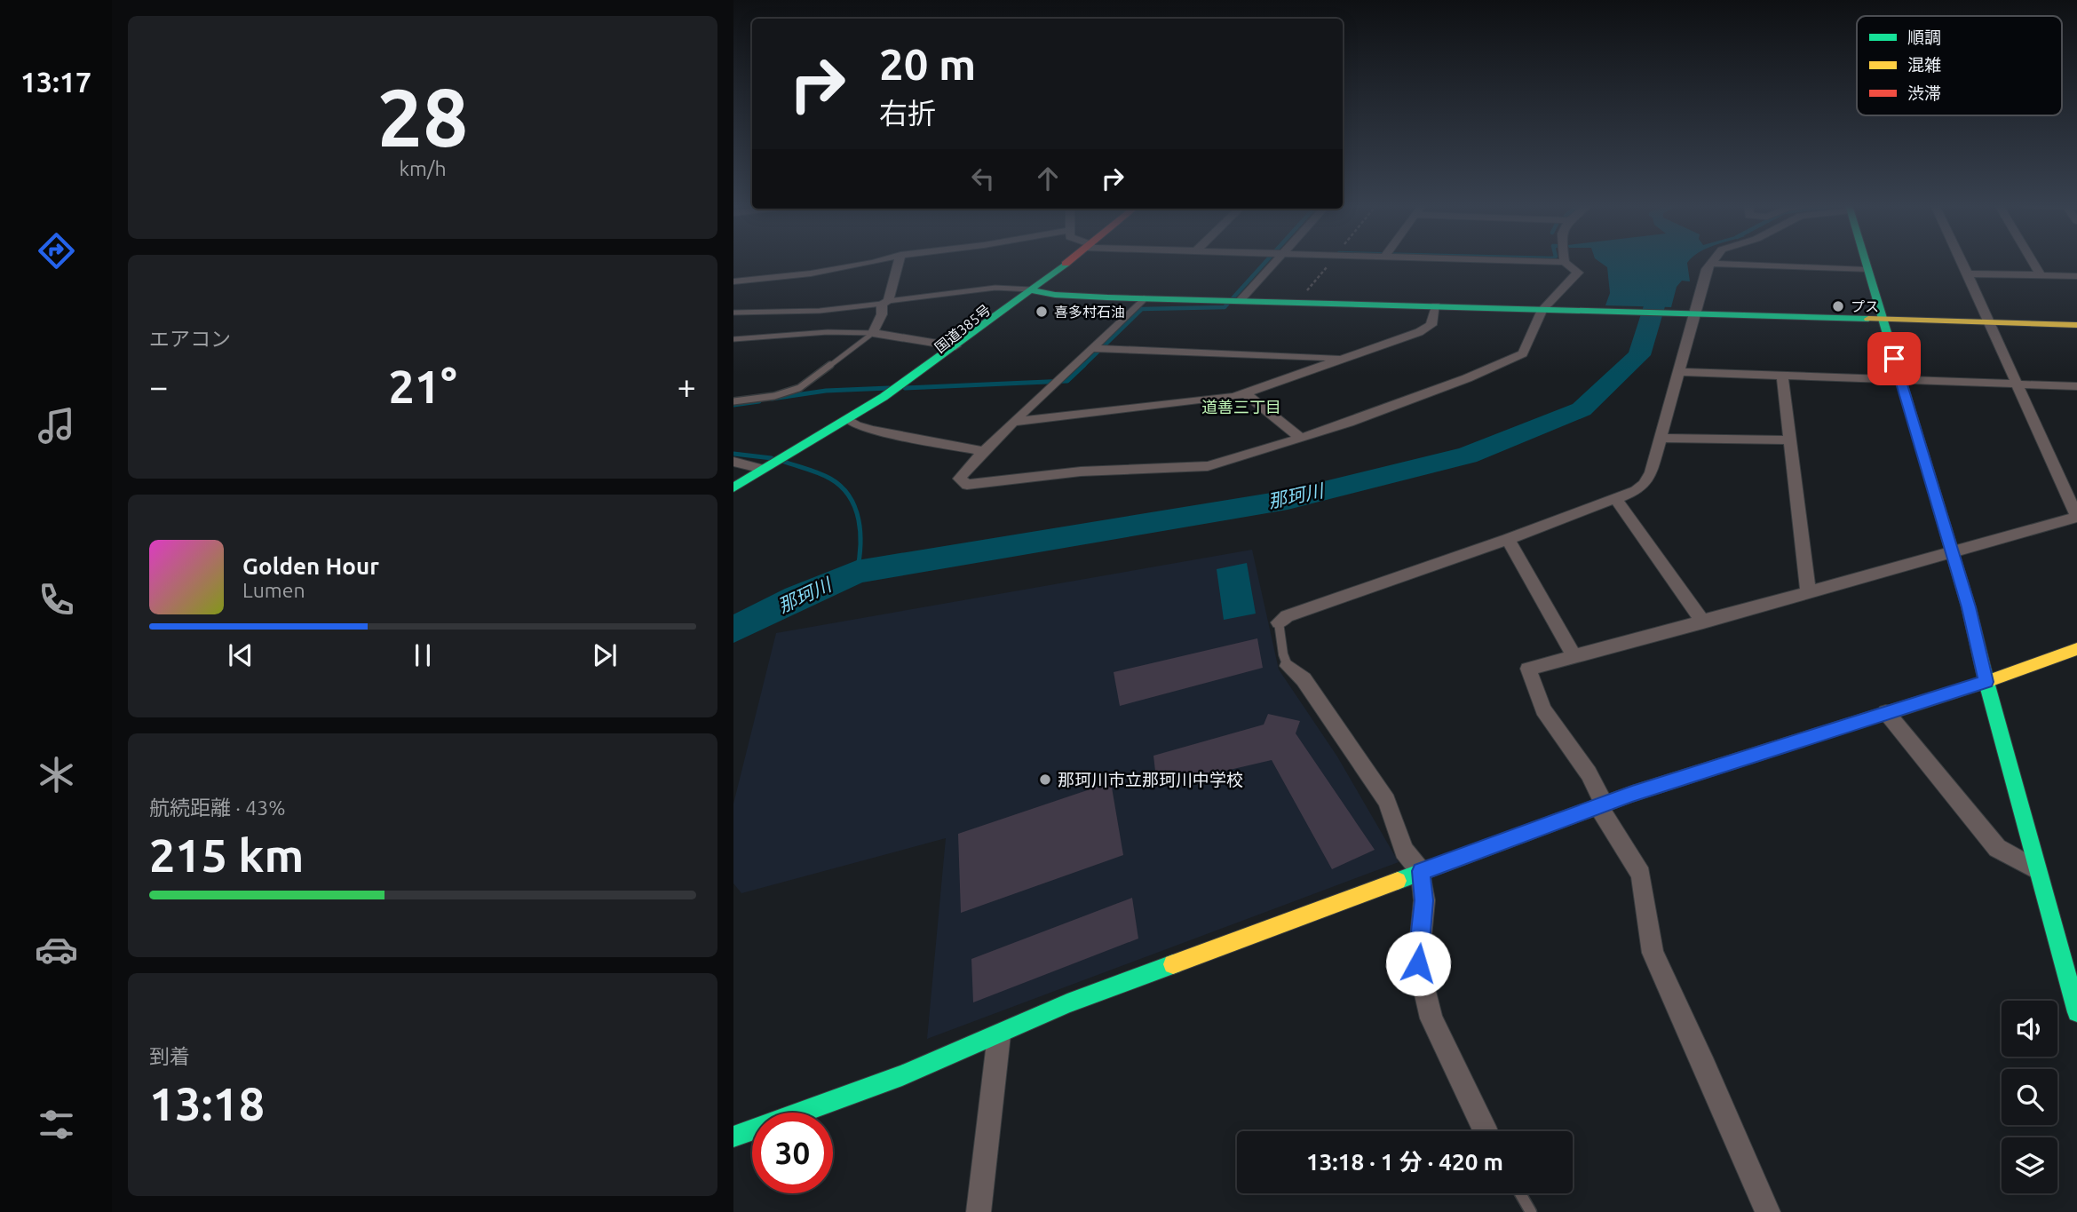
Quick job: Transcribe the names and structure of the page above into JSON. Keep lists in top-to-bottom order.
{
  "streets": {
    "main road": ["国道385号"]
  },
  "districts": ["道善三丁目"],
  "water": ["那珂川"],
  "places": ["プス", "喜多村石油", "那珂川市立那珂川中学校"],
  "legend": ["順調", "混雑", "渋滞"],
  "page": {
    "tabs": "13:17",
    "tile": [
      ["28", "km/h"],
      "エアコン",
      ["航続距離 · 43%", "215 km"],
      ["到着", "13:18"]
    ],
    "turn": ["20 m", "右折"],
    "heat": ["−", "21°", "+"],
    "song": ["Golden Hour", "Lumen"],
    "limit": "30",
    "trip": "13:18 · 1 分 · 420 m"
  }
}
